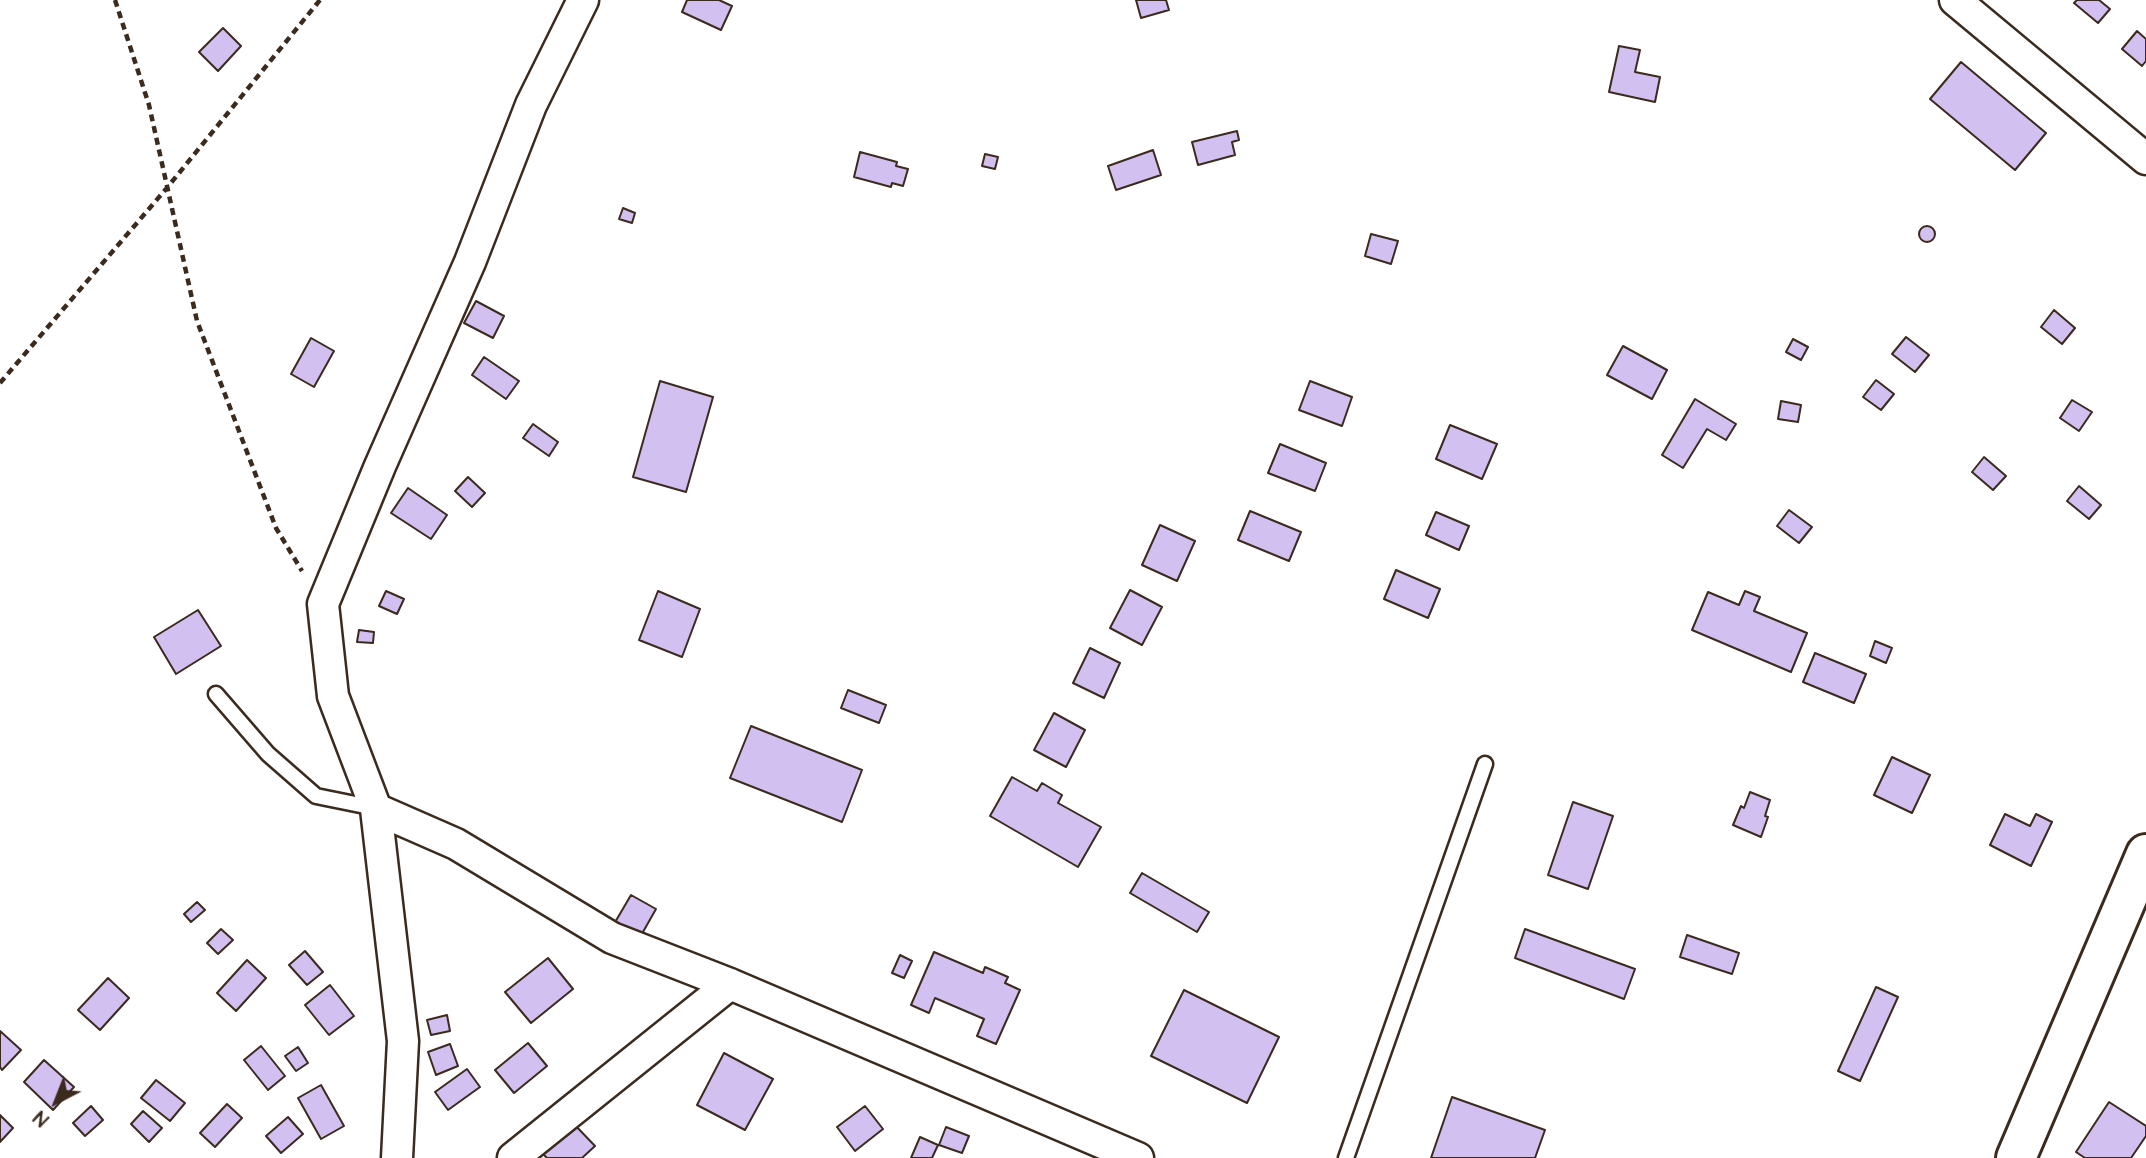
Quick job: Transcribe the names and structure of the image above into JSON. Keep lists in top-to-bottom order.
{
  "north": "bottom left"
}
